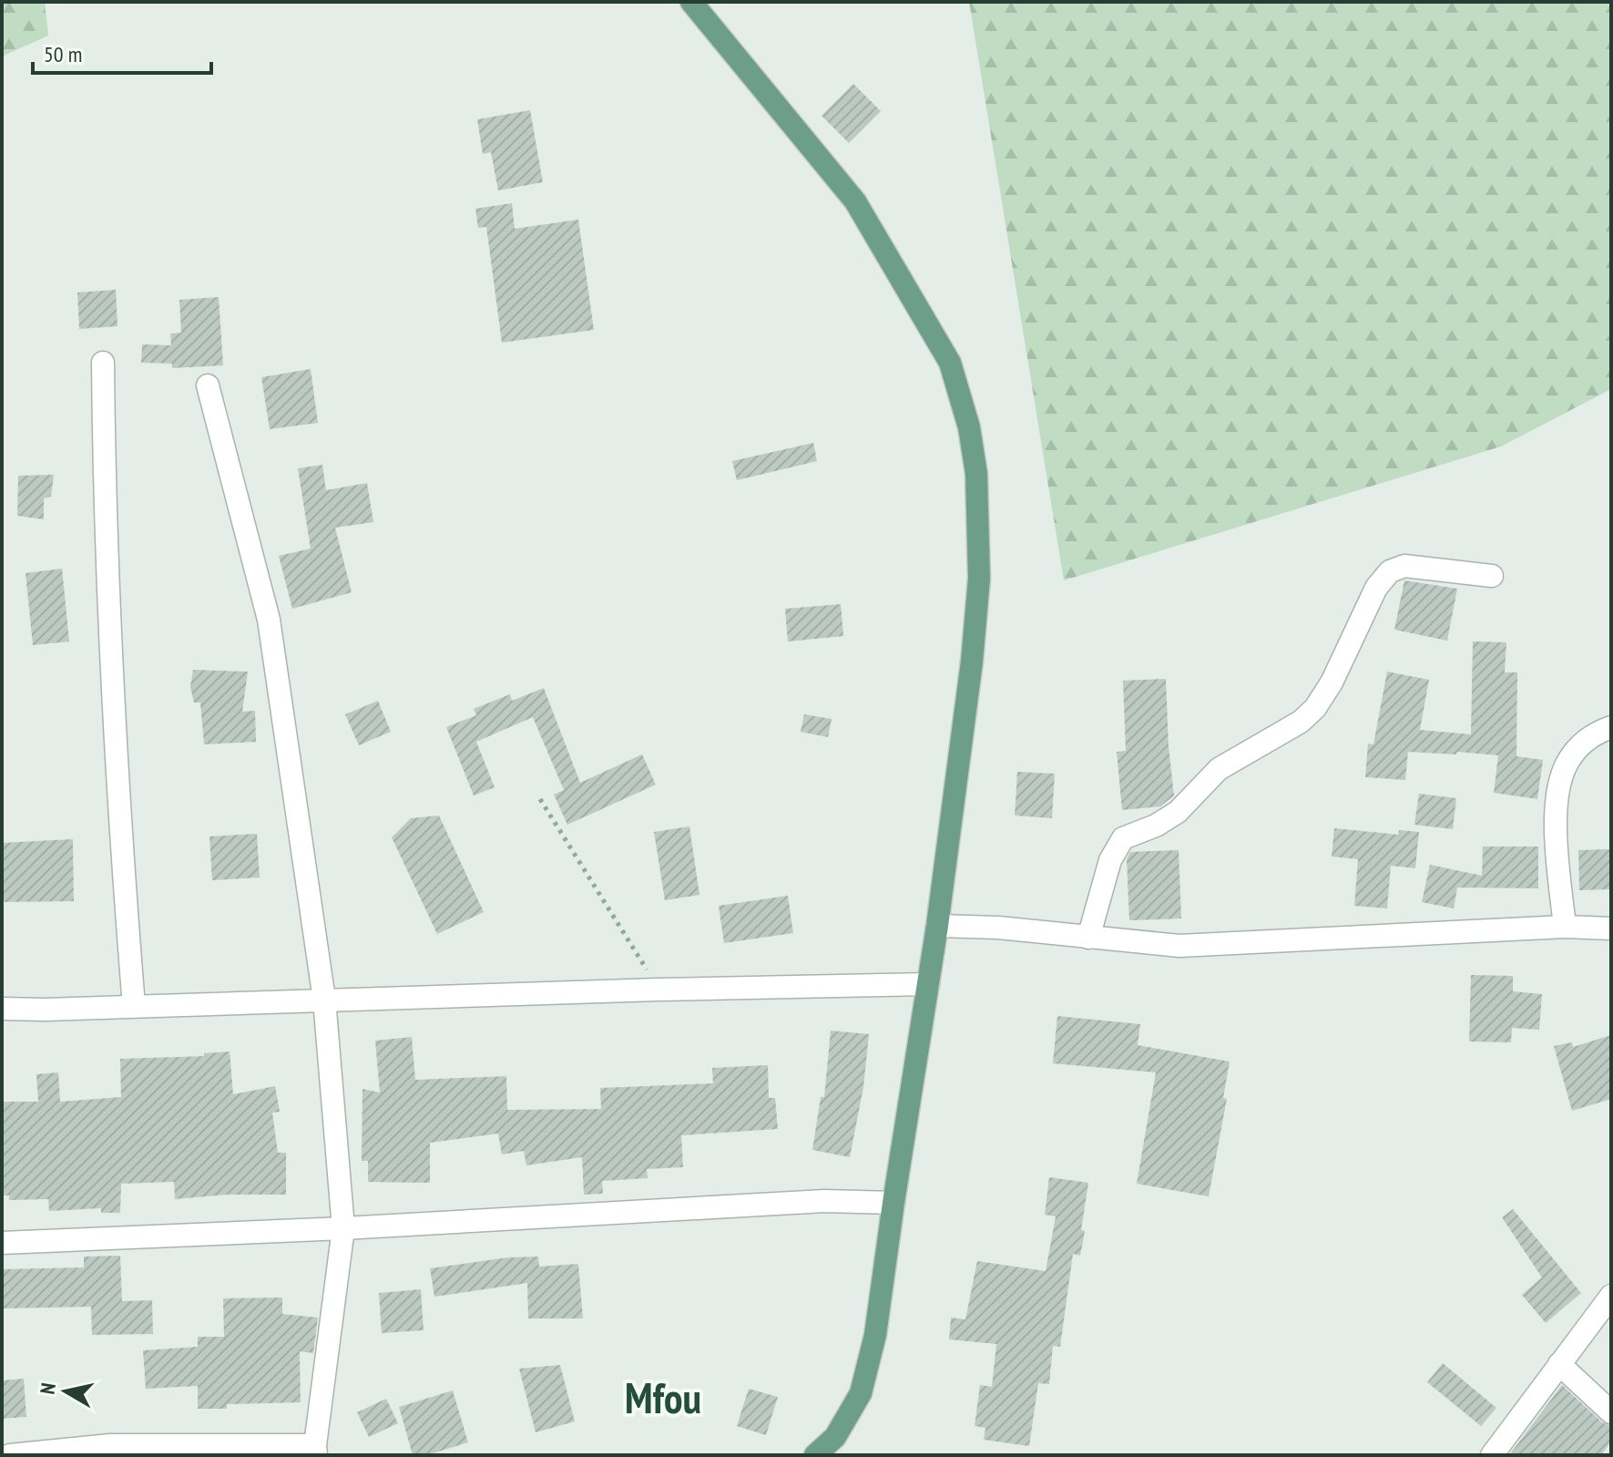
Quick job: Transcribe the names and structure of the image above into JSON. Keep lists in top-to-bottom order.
{
  "districts": ["Mfou"],
  "scale_bar": "50 m",
  "north": "left"
}
